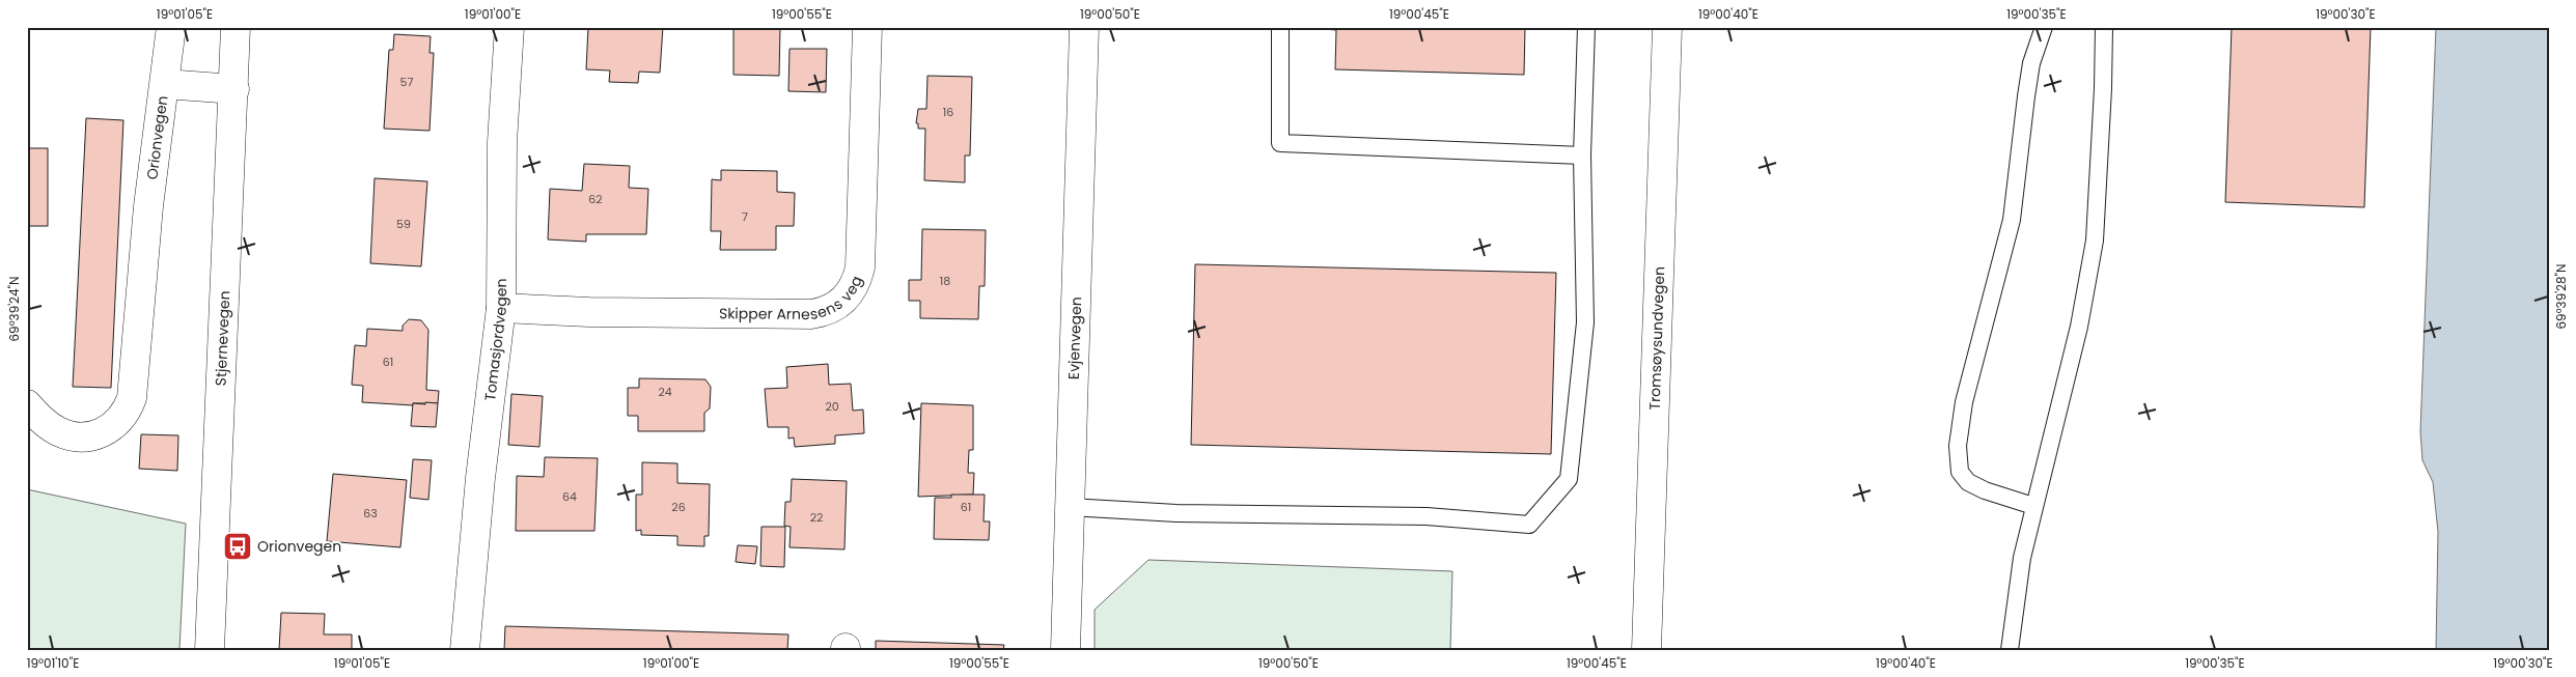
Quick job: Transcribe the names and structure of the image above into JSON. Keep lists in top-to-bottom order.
{
  "streets": {
    "main road": [
      "Orionvegen",
      "Skipper Arnesens veg",
      "Evjenvegen",
      "Tromsøysundvegen",
      "Stjernevegen",
      "Tomasjordvegen"
    ]
  },
  "crossings": [
    ["Orionvegen", "Stjernevegen"],
    ["Skipper Arnesens veg", "Tomasjordvegen"]
  ],
  "places": {
    "bus stop": ["Orionvegen"]
  },
  "house_numbers": [
    "57",
    "16",
    "62",
    "7",
    "59",
    "18",
    "61",
    "24",
    "20",
    "64",
    "26",
    "61",
    "63",
    "22"
  ],
  "coordinates": [
    "19°01'05\"E",
    "19°01'00\"E",
    "19°00'55\"E",
    "19°00'50\"E",
    "19°00'45\"E",
    "19°00'40\"E",
    "19°00'35\"E",
    "19°00'30\"E",
    "69°39'28\"N",
    "69°39'24\"N",
    "19°01'10\"E"
  ]
}
